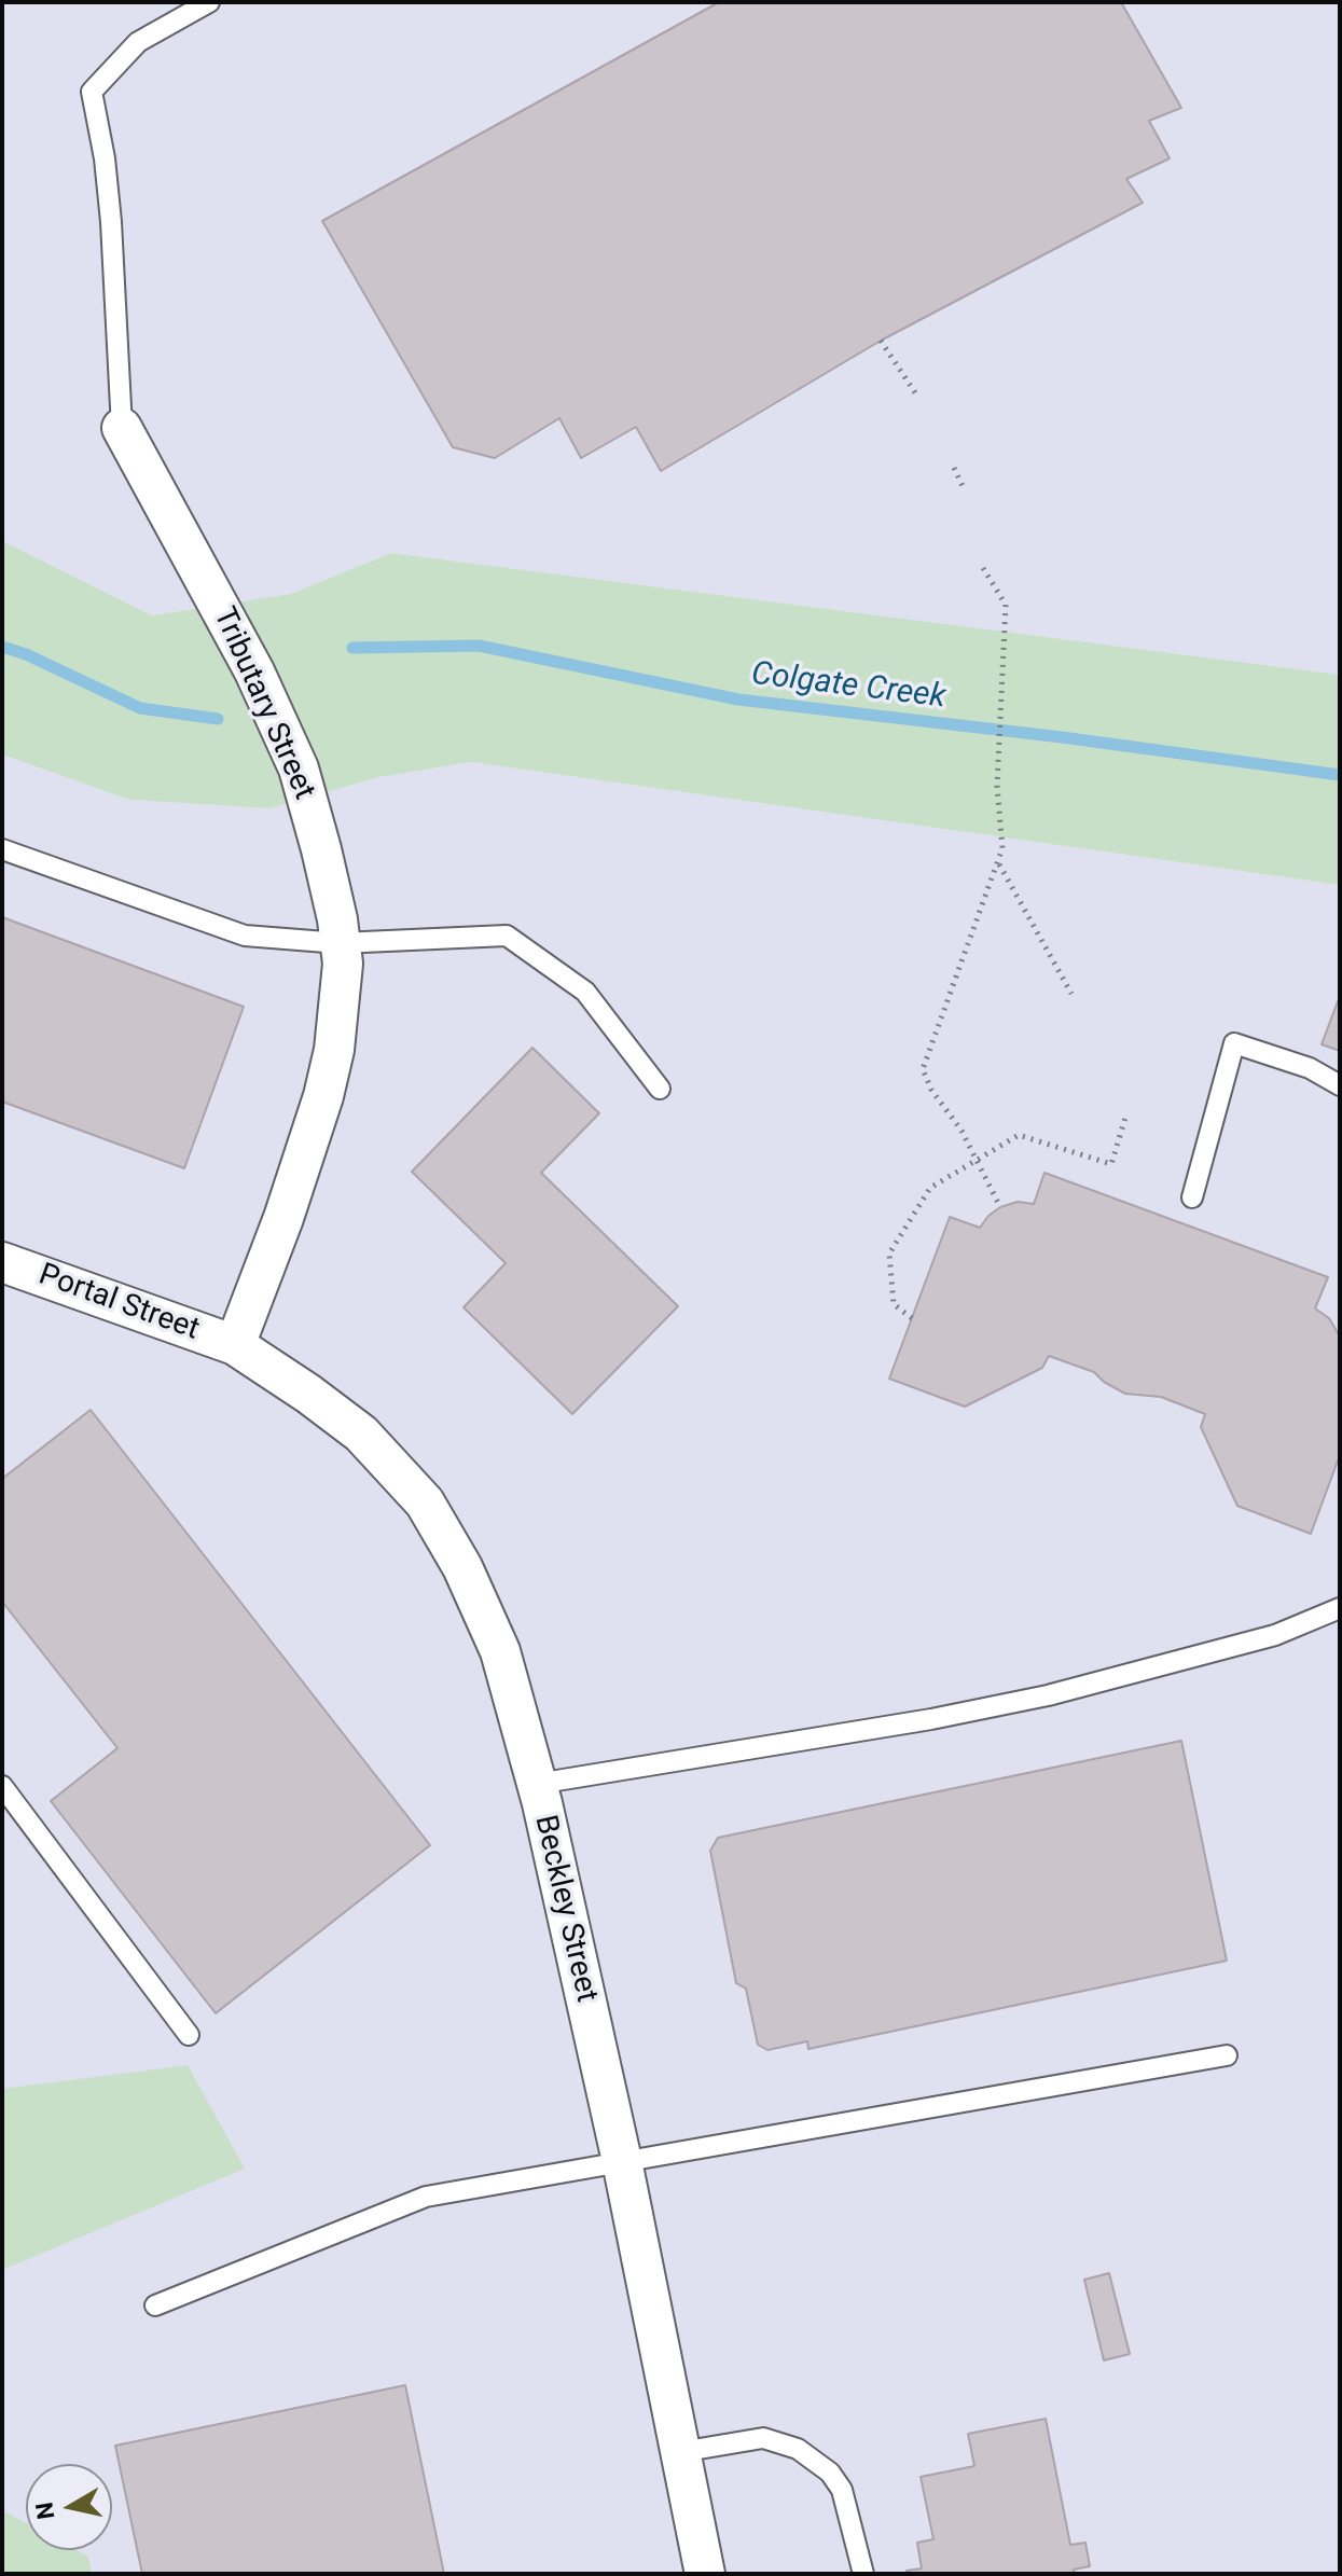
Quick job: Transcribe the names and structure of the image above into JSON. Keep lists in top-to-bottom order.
{
  "streets": {
    "street": ["Tributary Street", "Portal Street", "Beckley Street"]
  },
  "crossings": [
    ["Tributary Street", "Portal Street"],
    ["Tributary Street", "Beckley Street"],
    ["Portal Street", "Beckley Street"]
  ],
  "water": ["Colgate Creek"],
  "north": "left"
}
